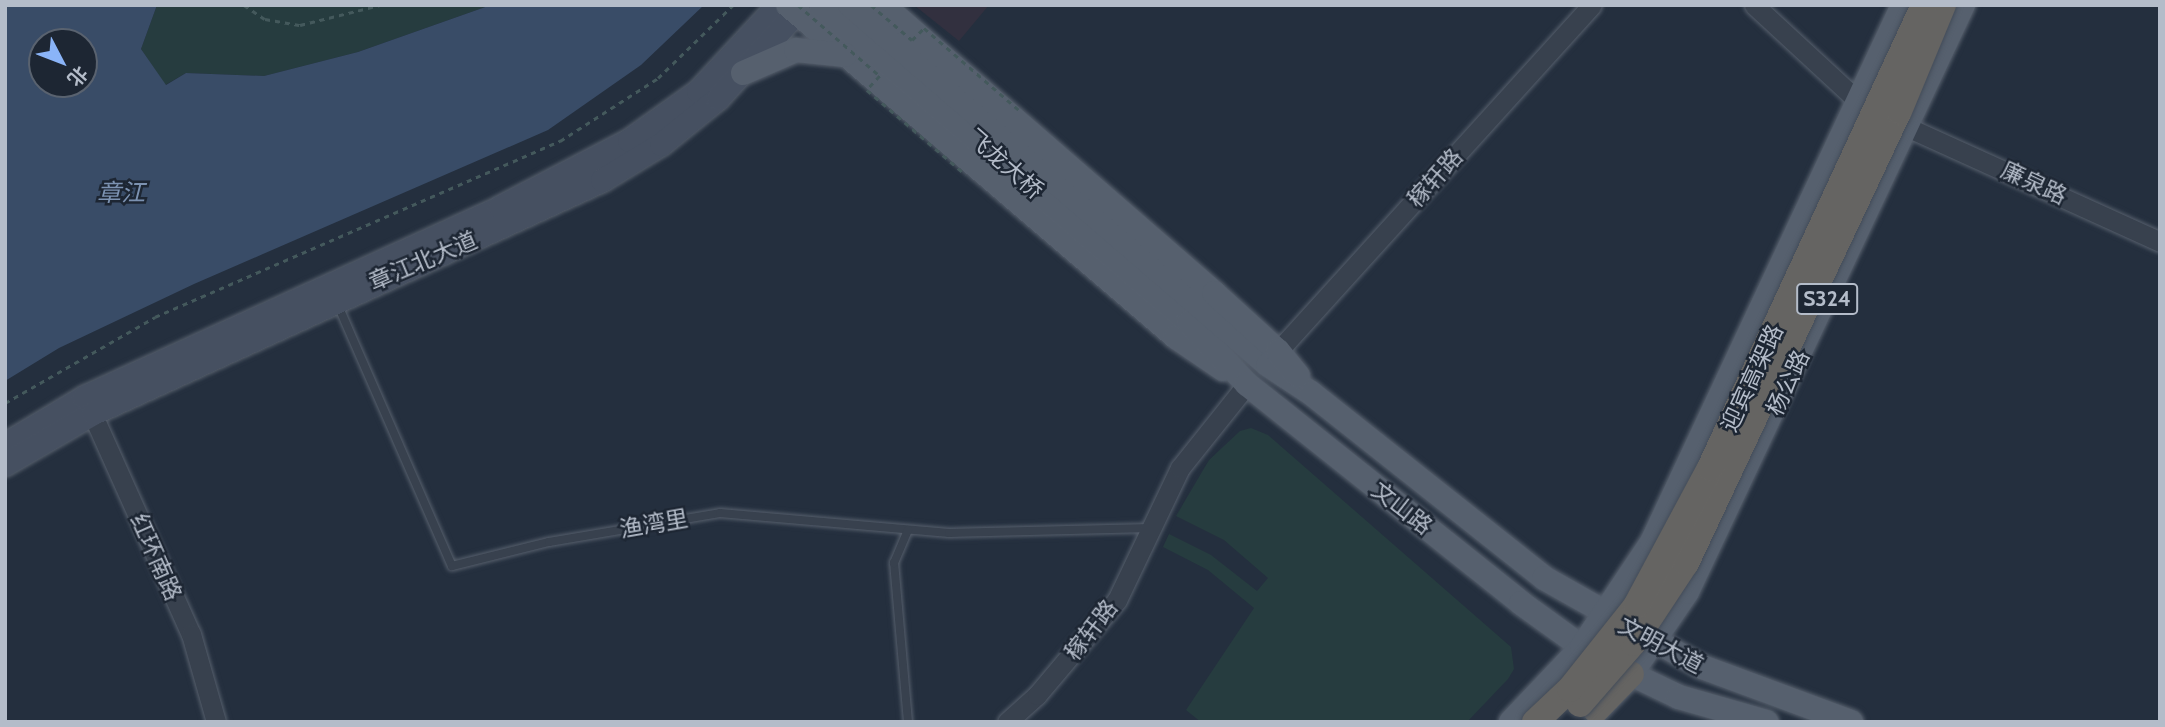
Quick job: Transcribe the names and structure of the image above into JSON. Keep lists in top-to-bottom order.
{
  "streets": {
    "highway": ["S324", "迎宾高架路", "文明大道"],
    "main road": [
      "飞龙大桥",
      "章江北大道",
      "杨公路",
      "文山路"
    ],
    "street": ["稼轩路", "廉泉路", "红环南路"],
    "lane": ["渔湾里"]
  },
  "crossings": [
    ["飞龙大桥", "文山路"],
    ["稼轩路", "文山路"],
    ["稼轩路", "渔湾里"],
    ["廉泉路", "杨公路"],
    ["章江北大道", "渔湾里"],
    ["章江北大道", "红环南路"],
    ["S324", "文山路"],
    ["S324", "文明大道"],
    ["杨公路", "文山路"],
    ["杨公路", "文明大道"],
    ["文山路", "文明大道"]
  ],
  "water": ["章江"],
  "north": "bottom right"
}
